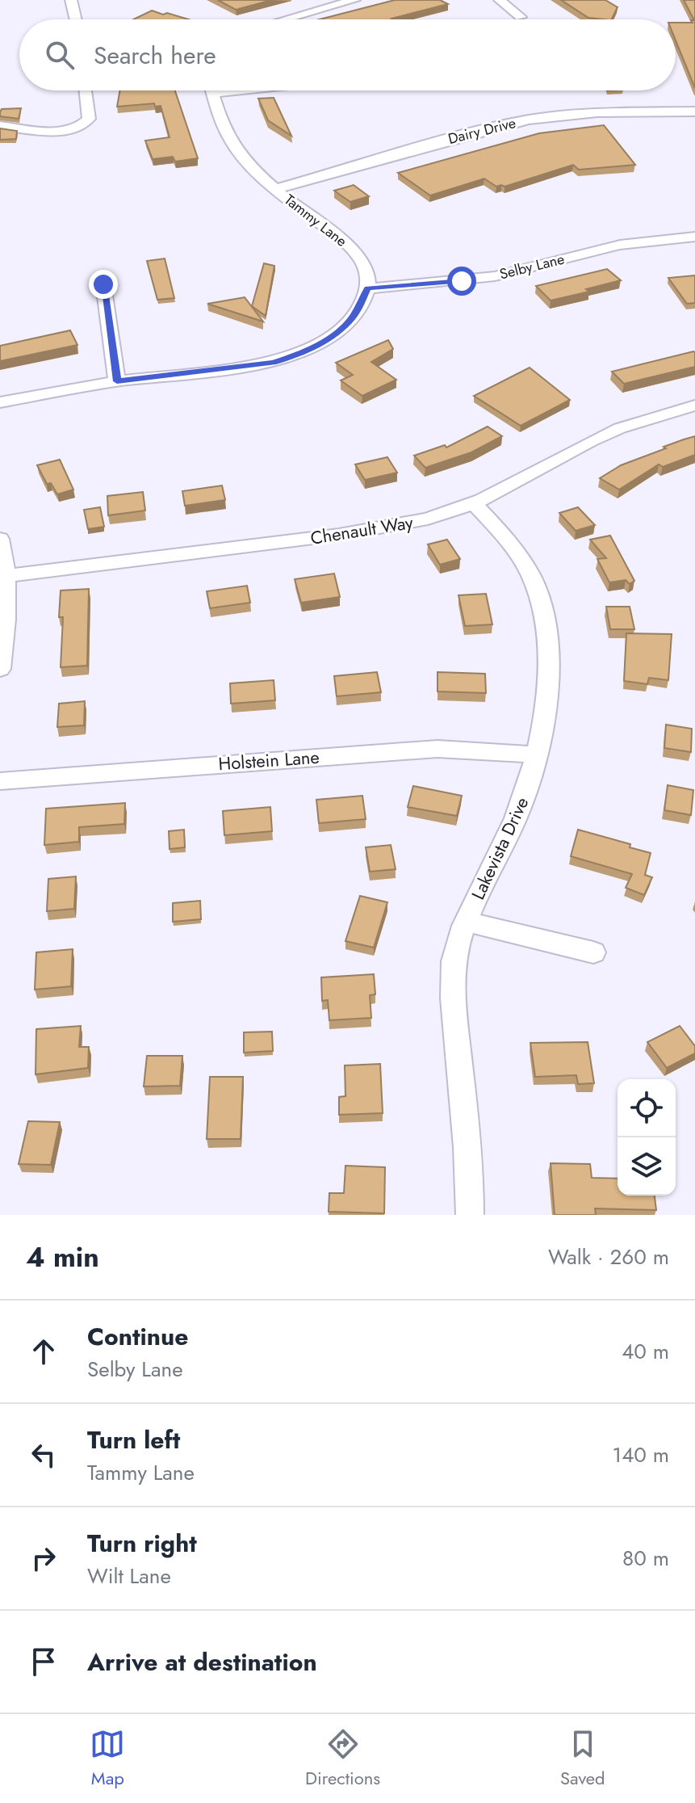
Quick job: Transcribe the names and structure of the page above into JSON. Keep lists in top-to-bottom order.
{
  "streets": {
    "street": [
      "Dairy Drive",
      "Tammy Lane",
      "Selby Lane",
      "Chenault Way",
      "Holstein Lane",
      "Lakevista Drive"
    ]
  },
  "crossings": [
    ["Dairy Drive", "Tammy Lane"],
    ["Tammy Lane", "Selby Lane"],
    ["Chenault Way", "Lakevista Drive"],
    ["Holstein Lane", "Lakevista Drive"]
  ],
  "page": {
    "search": "Search here",
    "heading": ["4 min", "Walk · 260 m"],
    "list": [
      ["Continue", "Selby Lane", "40 m"],
      ["Turn left", "Tammy Lane", "140 m"],
      ["Turn right", "Wilt Lane", "80 m"],
      "Arrive at destination"
    ],
    "nav": ["Map", "Directions", "Saved"]
  }
}
